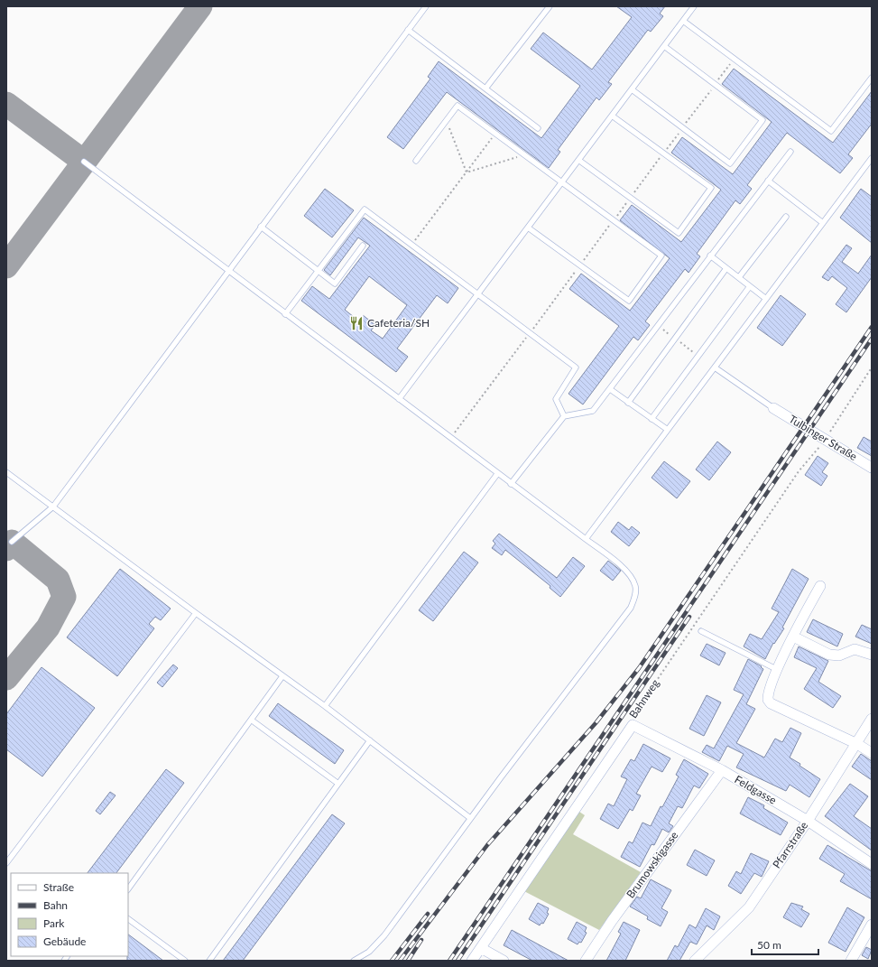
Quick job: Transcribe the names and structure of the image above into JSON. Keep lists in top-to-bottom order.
{
  "streets": {
    "street": [
      "Tulbinger Straße",
      "Bahnweg",
      "Feldgasse",
      "Pfarrstraße",
      "Brumowskigasse"
    ]
  },
  "crossings": [
    ["Tulbinger Straße", "Bahnweg"],
    ["Bahnweg", "Feldgasse"],
    ["Feldgasse", "Pfarrstraße"],
    ["Feldgasse", "Brumowskigasse"]
  ],
  "places": {
    "restaurant": ["Cafeteria/SH"]
  },
  "legend": [
    "Straße",
    "Bahn",
    "Park",
    "Gebäude"
  ],
  "scale_bar": "50 m"
}
